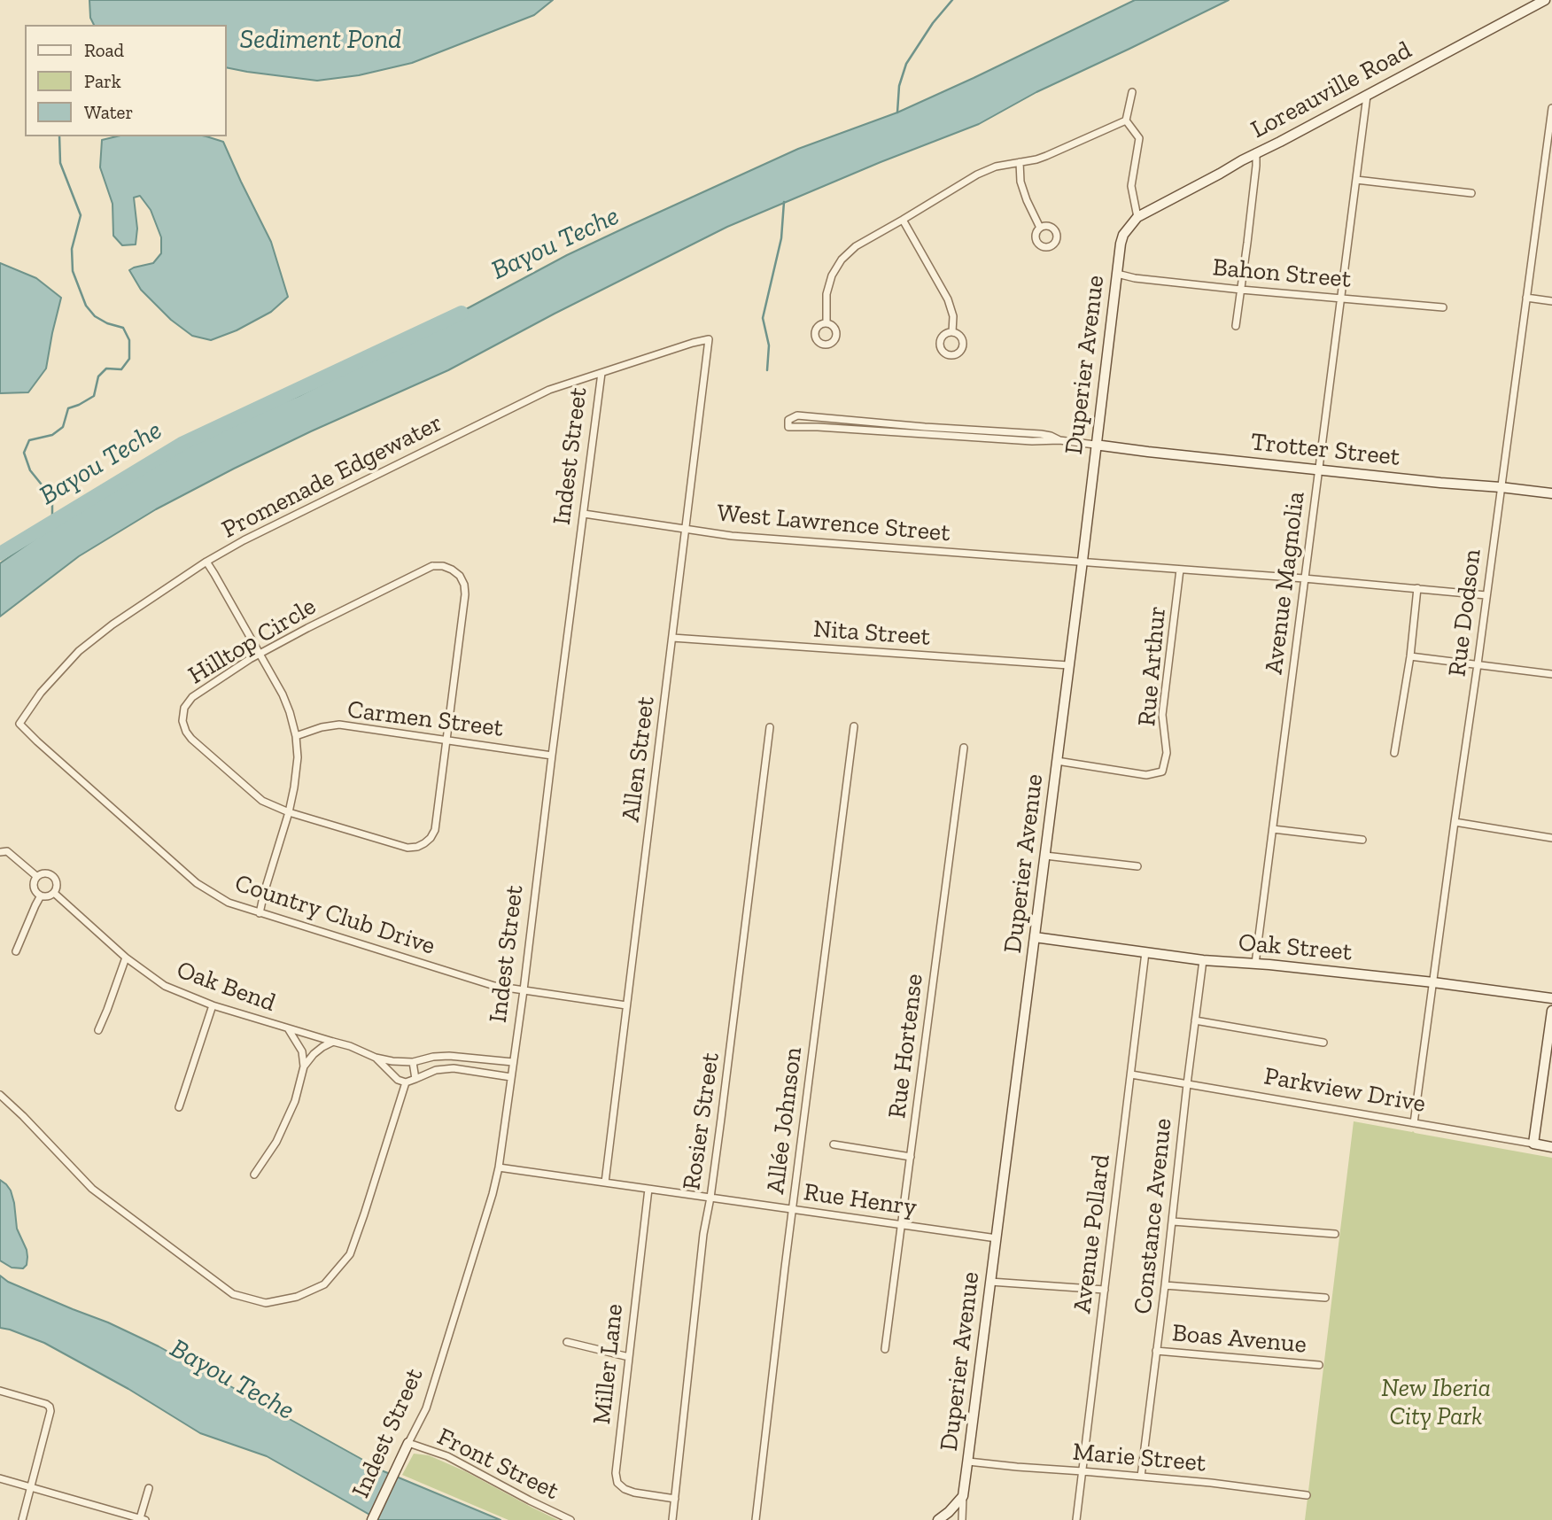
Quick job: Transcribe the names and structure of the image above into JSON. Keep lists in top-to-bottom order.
{
  "streets": {
    "main road": [
      "Loreauville Road",
      "Duperier Avenue",
      "Trotter Street",
      "Indest Street",
      "Oak Street",
      "Parkview Drive"
    ],
    "street": [
      "Bahon Street",
      "Promenade Edgewater",
      "West Lawrence Street",
      "Avenue Magnolia",
      "Rue Dodson",
      "Nita Street",
      "Hilltop Circle",
      "Rue Arthur",
      "Carmen Street",
      "Allen Street",
      "Country Club Drive",
      "Oak Bend",
      "Rue Hortense",
      "Allée Johnson",
      "Rosier Street",
      "Rue Henry",
      "Constance Avenue",
      "Avenue Pollard",
      "Boas Avenue",
      "Miller Lane",
      "Marie Street",
      "Front Street"
    ]
  },
  "crossings": [
    ["Loreauville Road", "Duperier Avenue"],
    ["Loreauville Road", "Avenue Magnolia"],
    ["Bahon Street", "Duperier Avenue"],
    ["Bahon Street", "Avenue Magnolia"],
    ["Duperier Avenue", "Trotter Street"],
    ["Duperier Avenue", "West Lawrence Street"],
    ["Duperier Avenue", "Nita Street"],
    ["Duperier Avenue", "Rue Arthur"],
    ["Duperier Avenue", "Oak Street"],
    ["Duperier Avenue", "Rue Henry"],
    ["Duperier Avenue", "Marie Street"],
    ["Trotter Street", "Avenue Magnolia"],
    ["Trotter Street", "Rue Dodson"],
    ["Indest Street", "Promenade Edgewater"],
    ["Indest Street", "West Lawrence Street"],
    ["Indest Street", "Carmen Street"],
    ["Indest Street", "Country Club Drive"],
    ["Indest Street", "Oak Bend"],
    ["Indest Street", "Rue Henry"],
    ["Indest Street", "Front Street"],
    ["Promenade Edgewater", "Allen Street"],
    ["Promenade Edgewater", "Country Club Drive"],
    ["West Lawrence Street", "Avenue Magnolia"],
    ["West Lawrence Street", "Rue Dodson"],
    ["West Lawrence Street", "Rue Arthur"],
    ["West Lawrence Street", "Allen Street"],
    ["Avenue Magnolia", "Oak Street"],
    ["Rue Dodson", "Oak Street"],
    ["Rue Dodson", "Parkview Drive"],
    ["Nita Street", "Allen Street"],
    ["Hilltop Circle", "Carmen Street"],
    ["Allen Street", "Country Club Drive"],
    ["Allen Street", "Rue Henry"],
    ["Oak Street", "Constance Avenue"],
    ["Oak Street", "Avenue Pollard"],
    ["Rue Hortense", "Rue Henry"],
    ["Parkview Drive", "Constance Avenue"],
    ["Parkview Drive", "Avenue Pollard"],
    ["Allée Johnson", "Rue Henry"],
    ["Rosier Street", "Rue Henry"],
    ["Rosier Street", "Miller Lane"],
    ["Rue Henry", "Miller Lane"],
    ["Constance Avenue", "Boas Avenue"],
    ["Constance Avenue", "Marie Street"],
    ["Avenue Pollard", "Marie Street"]
  ],
  "water": ["Sediment Pond", "Bayou Teche"],
  "parks": ["New Iberia City Park"],
  "legend": ["Road", "Park", "Water"]
}
